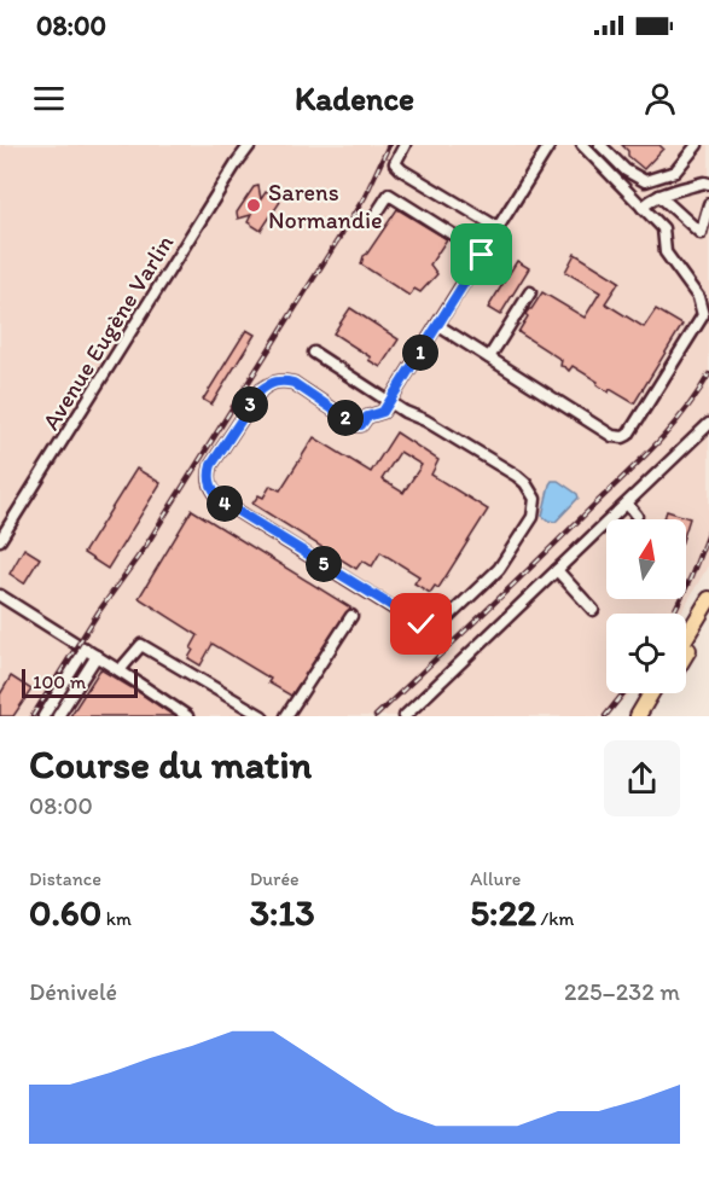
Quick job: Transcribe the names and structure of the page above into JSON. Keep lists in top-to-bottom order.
{
  "streets": {
    "street": ["Avenue Eugène Varlin"]
  },
  "places": ["Sarens Normandie"],
  "scale_bar": "100 m",
  "north": "top",
  "page": {
    "status": "08:00",
    "header": "Kadence",
    "pins": [
      "1",
      "3",
      "2",
      "4",
      "5"
    ],
    "scale": "100 m",
    "heading": ["Course du matin", "08:00"],
    "stats": [
      ["Distance", "0.60 km"],
      ["Durée", "3:13"],
      ["Allure", "5:22 /km"]
    ],
    "chart": ["Dénivelé", "225–232 m"]
  }
}
